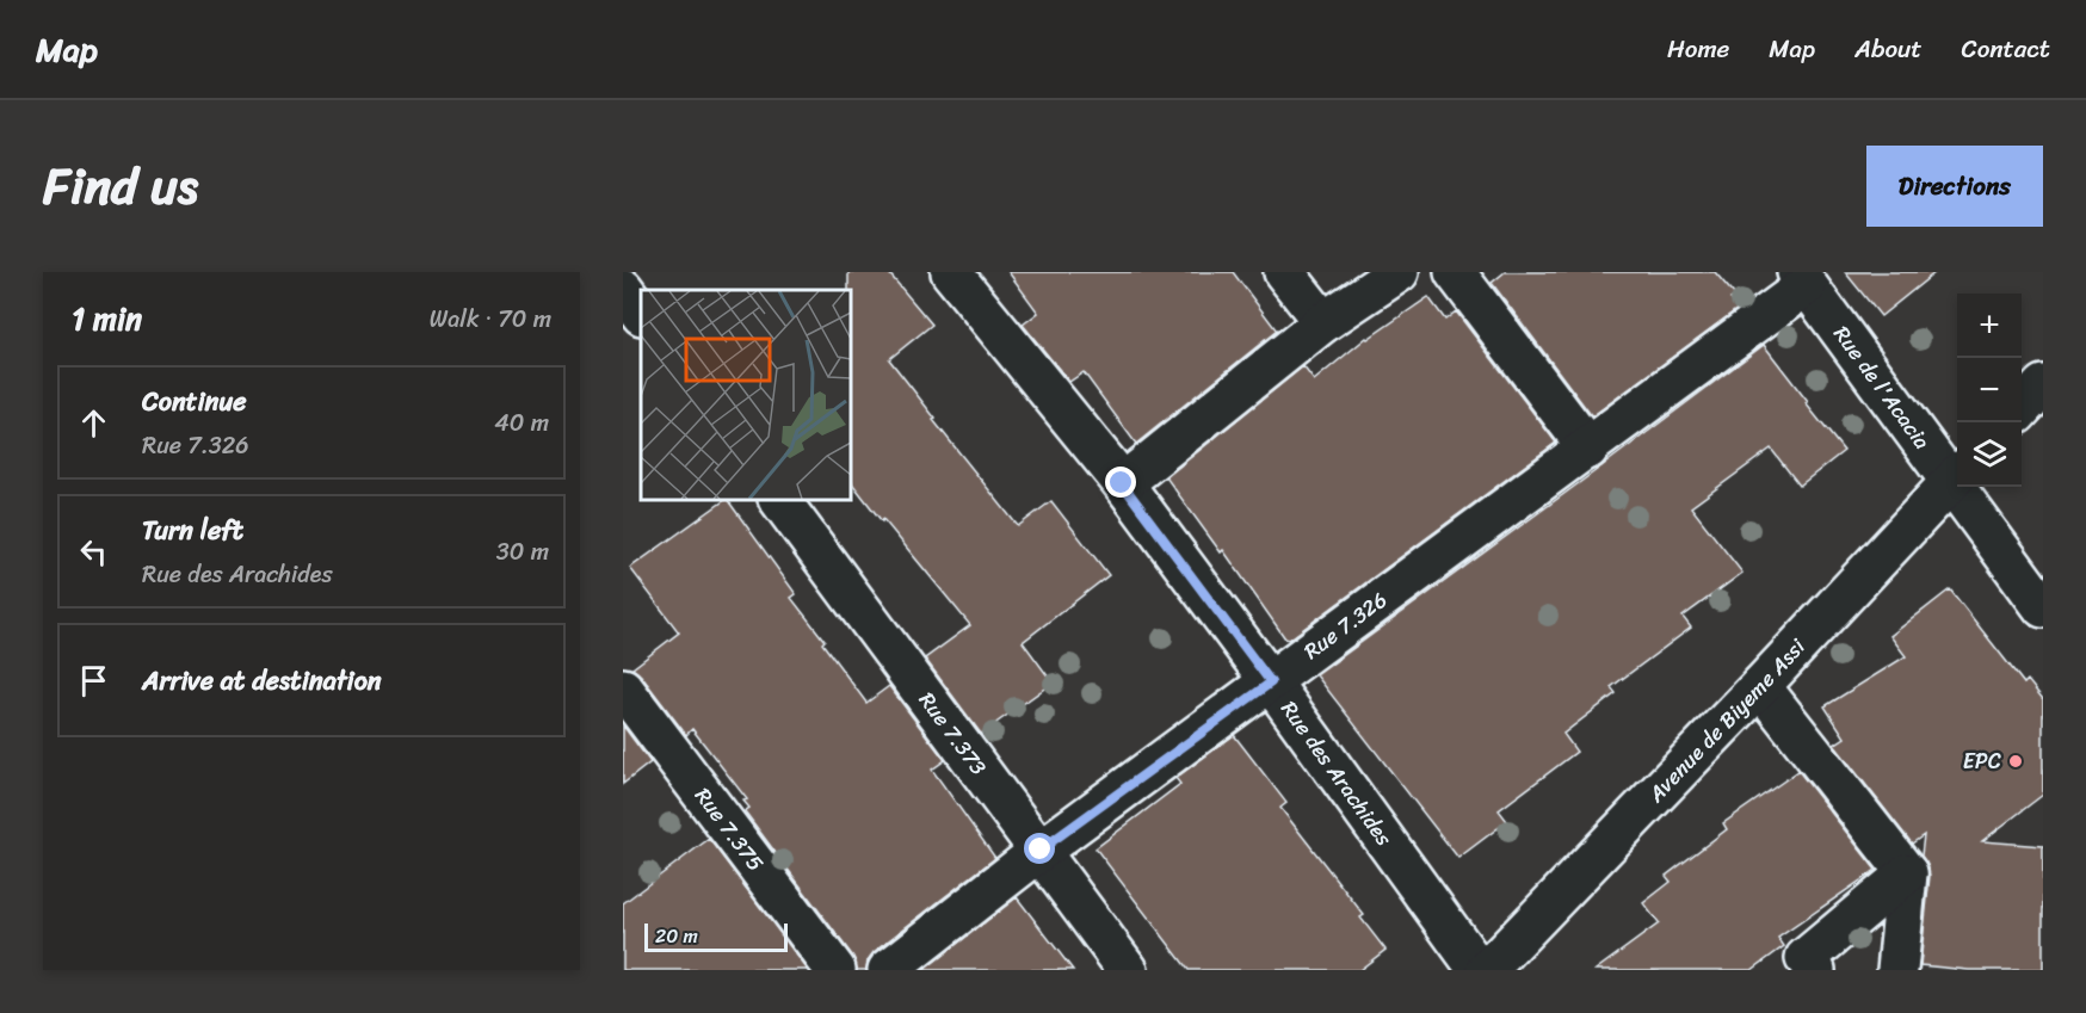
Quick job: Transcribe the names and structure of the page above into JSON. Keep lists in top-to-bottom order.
{
  "streets": {
    "street": [
      "Rue de l'Acacia",
      "Rue 7.326",
      "Avenue de Biyeme Assi",
      "Rue 7.373",
      "Rue des Arachides",
      "Rue 7.375"
    ]
  },
  "crossings": [
    ["Rue de l'Acacia", "Rue 7.326"],
    ["Rue de l'Acacia", "Avenue de Biyeme Assi"],
    ["Rue 7.326", "Rue 7.373"],
    ["Rue 7.326", "Rue des Arachides"]
  ],
  "places": ["EPC"],
  "scale_bar": "20 m",
  "page": {
    "header": "Map",
    "nav": [
      "Home",
      "Map",
      "About",
      "Contact"
    ],
    "title": "Find us",
    "buttons": "Directions",
    "heading": ["1 min", "Walk · 70 m"],
    "map_buttons": ["+", "−"],
    "list": [
      ["Continue", "Rue 7.326", "40 m"],
      ["Turn left", "Rue des Arachides", "30 m"],
      "Arrive at destination"
    ],
    "scale": "20 m"
  }
}
